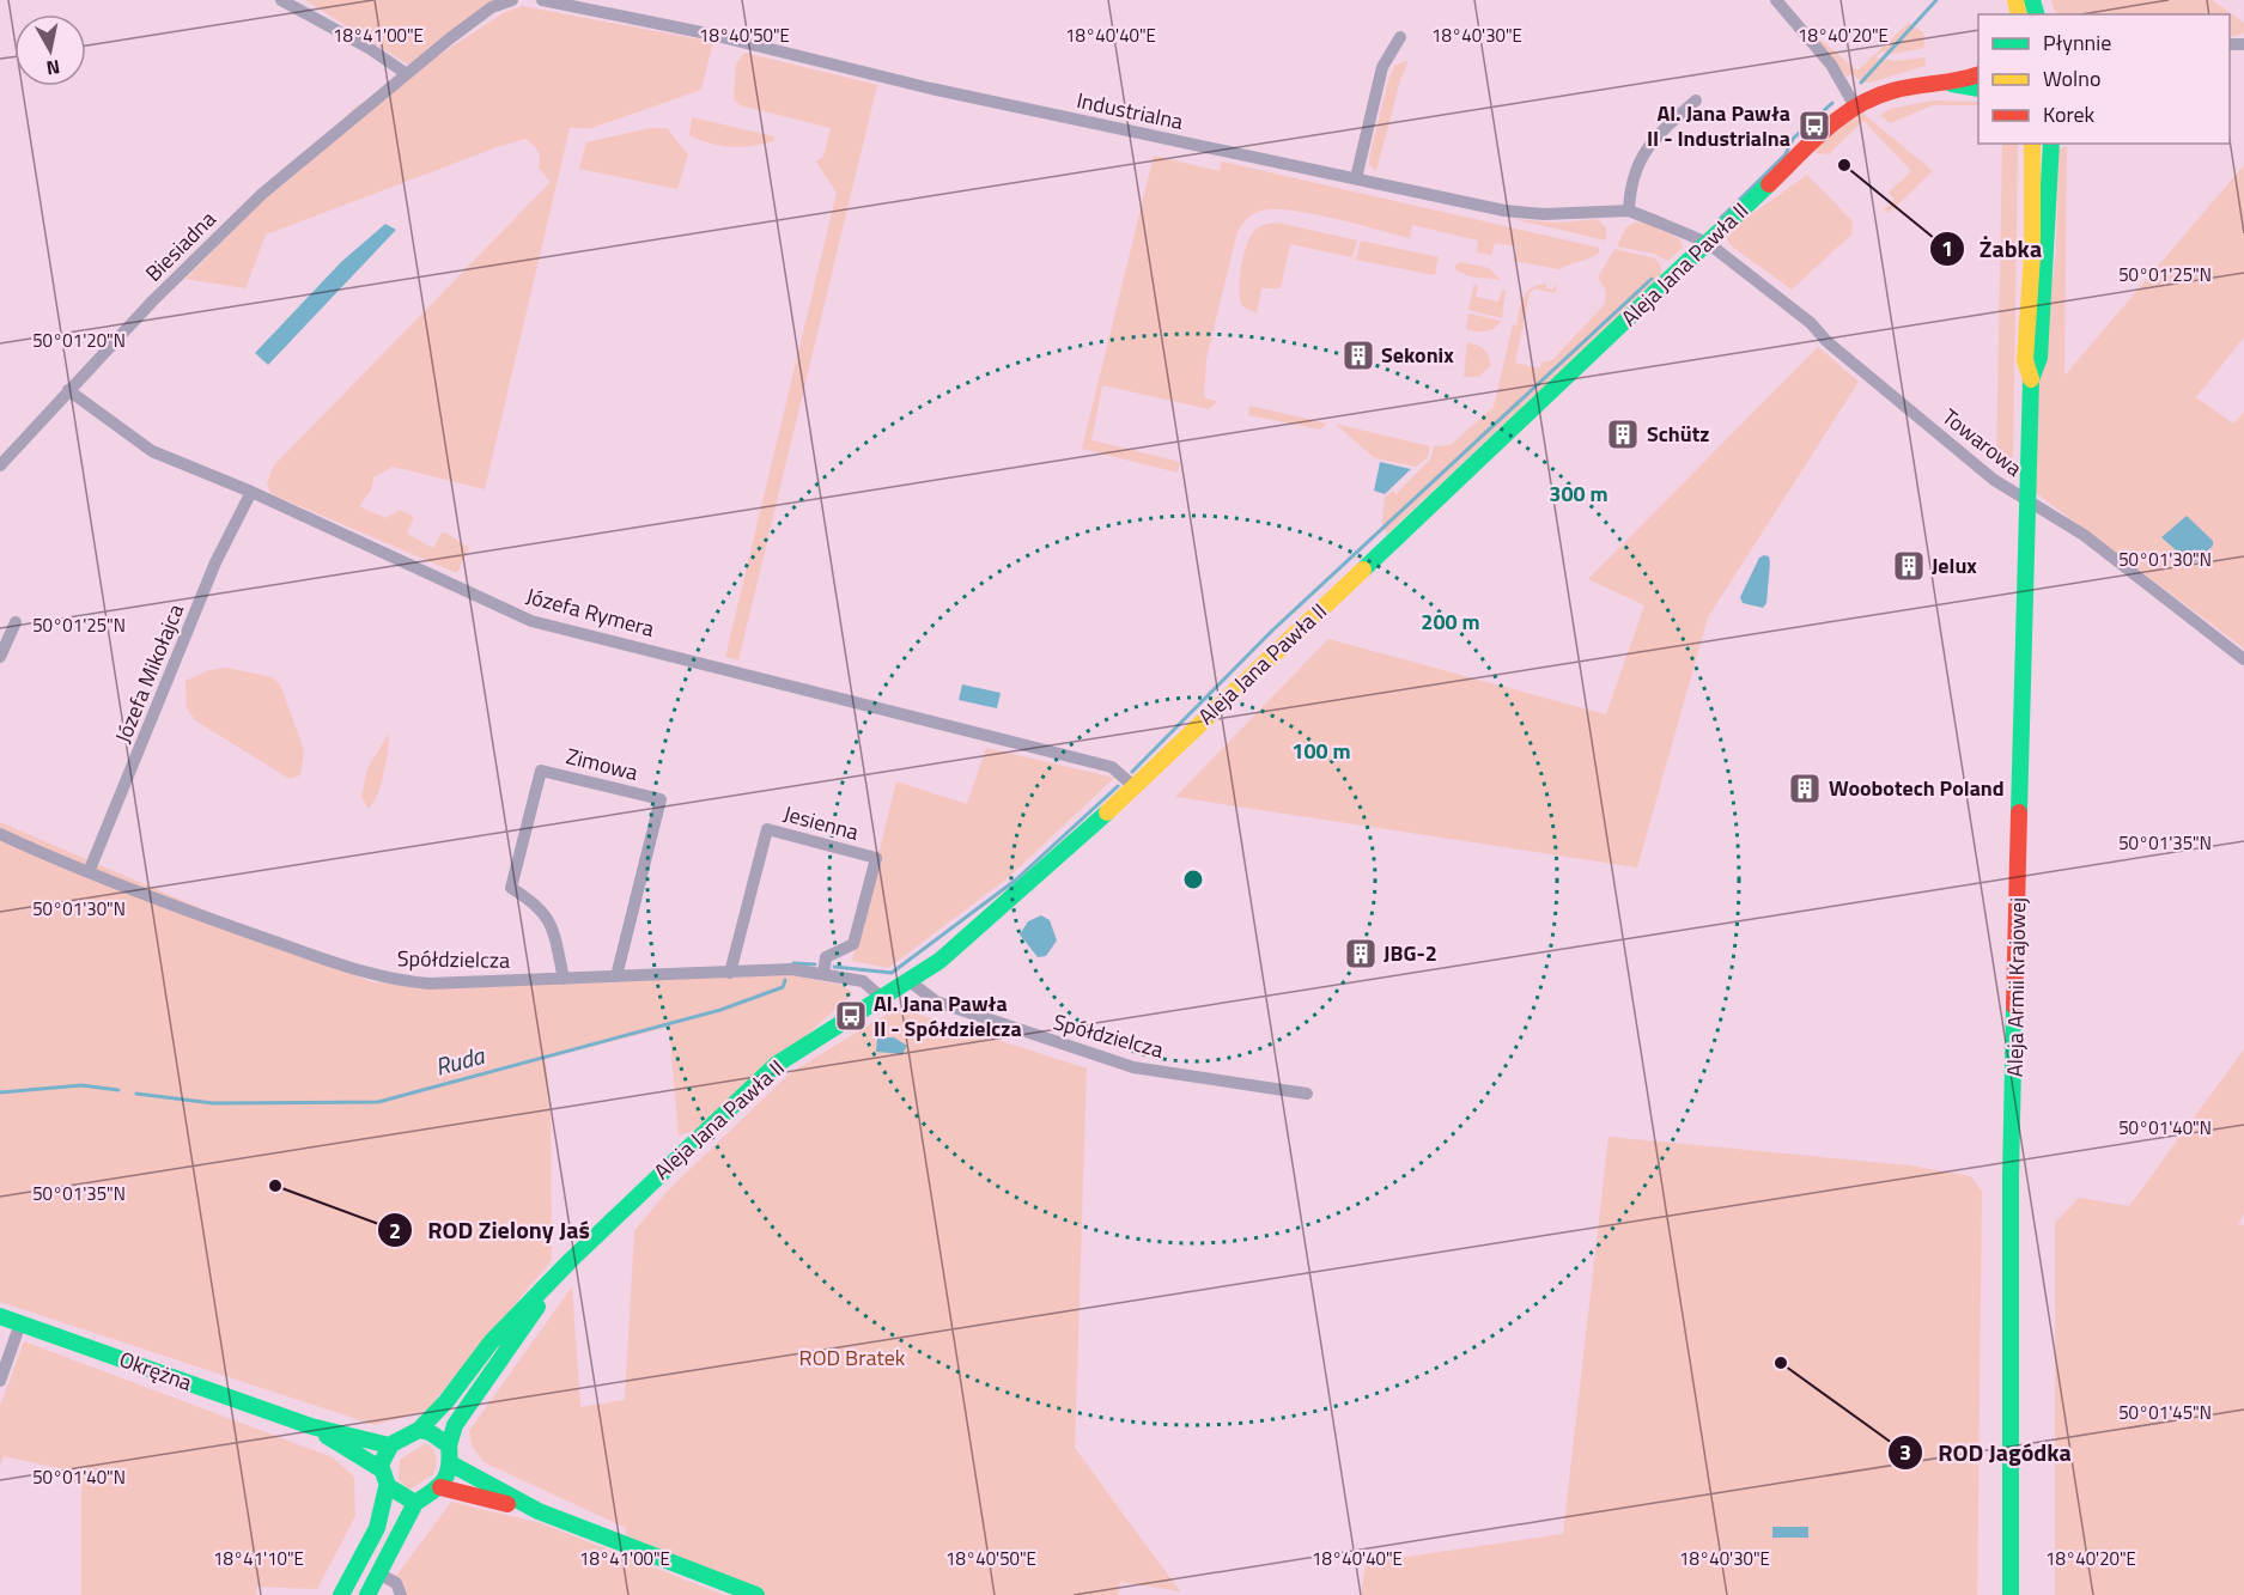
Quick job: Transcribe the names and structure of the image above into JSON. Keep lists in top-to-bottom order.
{
  "streets": {
    "street": [
      "Industrialna",
      "Biesiadna",
      "Aleja Jana Pawła II",
      "Towarowa",
      "Józefa Rymera",
      "Józefa Mikołajca",
      "Zimowa",
      "Jesienna",
      "Spółdzielcza",
      "Aleja Armii Krajowej",
      "Okrężna"
    ]
  },
  "crossings": [
    ["Industrialna", "Aleja Jana Pawła II"],
    ["Industrialna", "Towarowa"],
    ["Biesiadna", "Józefa Rymera"],
    ["Aleja Jana Pawła II", "Towarowa"],
    ["Aleja Jana Pawła II", "Józefa Rymera"],
    ["Aleja Jana Pawła II", "Spółdzielcza"],
    ["Aleja Jana Pawła II", "Okrężna"],
    ["Towarowa", "Aleja Armii Krajowej"],
    ["Józefa Rymera", "Józefa Mikołajca"],
    ["Józefa Mikołajca", "Spółdzielcza"],
    ["Zimowa", "Spółdzielcza"],
    ["Jesienna", "Spółdzielcza"]
  ],
  "water": ["Ruda"],
  "parks": ["ROD Bratek"],
  "places": {
    "bus stop": ["Al. Jana Pawła II - Industrialna", "Al. Jana Pawła II - Spółdzielcza"],
    "other": ["Żabka", "ROD Zielony Jaś", "ROD Jagódka"],
    "building": [
      "Sekonix",
      "Schütz",
      "Jelux",
      "Woobotech Poland",
      "JBG-2"
    ]
  },
  "legend": ["Płynnie", "Wolno", "Korek"],
  "north": "bottom",
  "coordinates": [
    "18°40'20\"E",
    "18°41'00\"E",
    "18°40'50\"E",
    "18°40'40\"E",
    "18°40'30\"E",
    "50°01'25\"N",
    "50°01'20\"N",
    "50°01'30\"N",
    "50°01'35\"N",
    "50°01'40\"N",
    "50°01'45\"N",
    "18°41'10\"E"
  ],
  "rings": ["300 m", "200 m", "100 m"]
}
